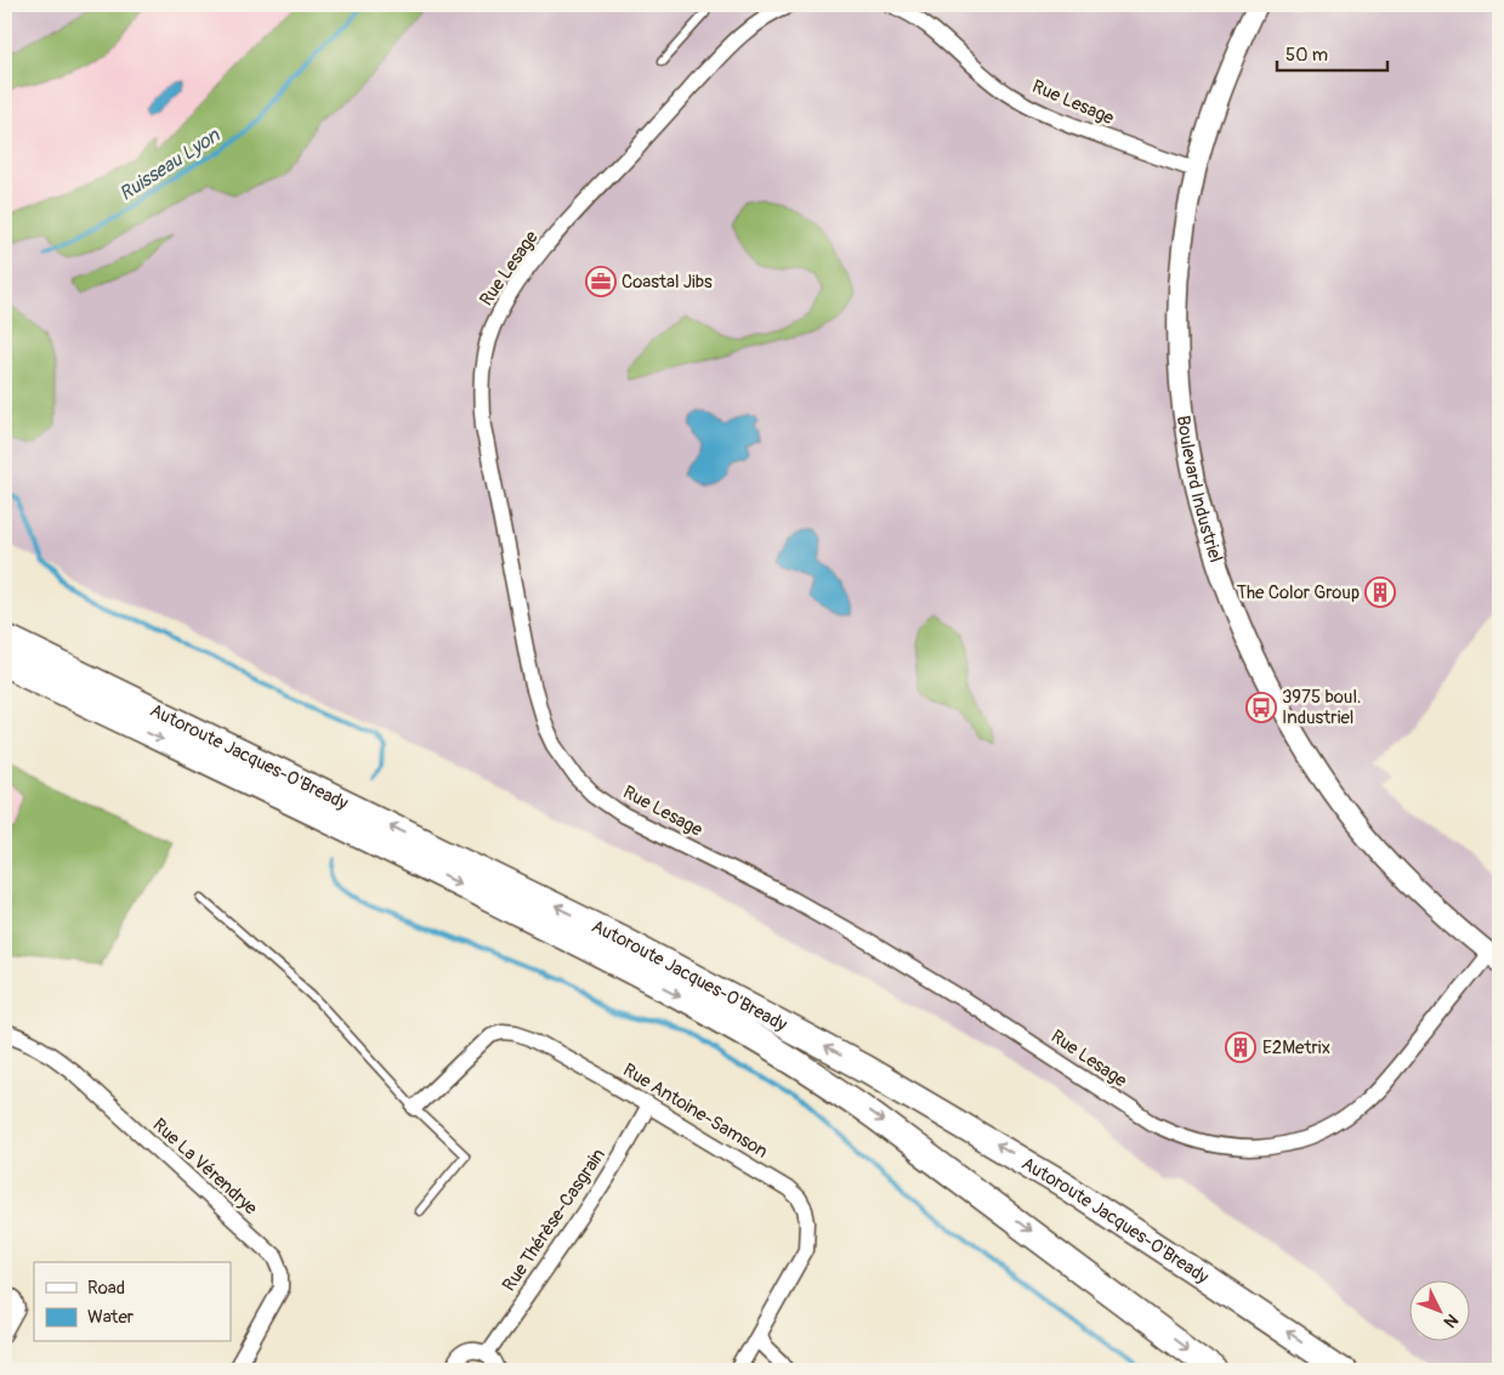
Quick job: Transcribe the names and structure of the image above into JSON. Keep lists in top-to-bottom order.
{
  "streets": {
    "highway": ["Autoroute Jacques-O'Bready"],
    "main road": ["Boulevard Industriel"],
    "street": [
      "Rue Lesage",
      "Rue Antoine-Samson",
      "Rue La Vérendrye",
      "Rue Thérèse-Casgrain"
    ]
  },
  "crossings": [
    ["Rue Lesage", "Boulevard Industriel"],
    ["Rue Antoine-Samson", "Rue Thérèse-Casgrain"]
  ],
  "water": ["Ruisseau Lyon"],
  "places": {
    "office": ["Coastal Jibs"],
    "building": ["The Color Group", "E2Metrix"],
    "bus stop": ["3975 boul. Industriel"]
  },
  "legend": ["Road", "Water"],
  "scale_bar": "50 m",
  "north": "bottom right"
}
